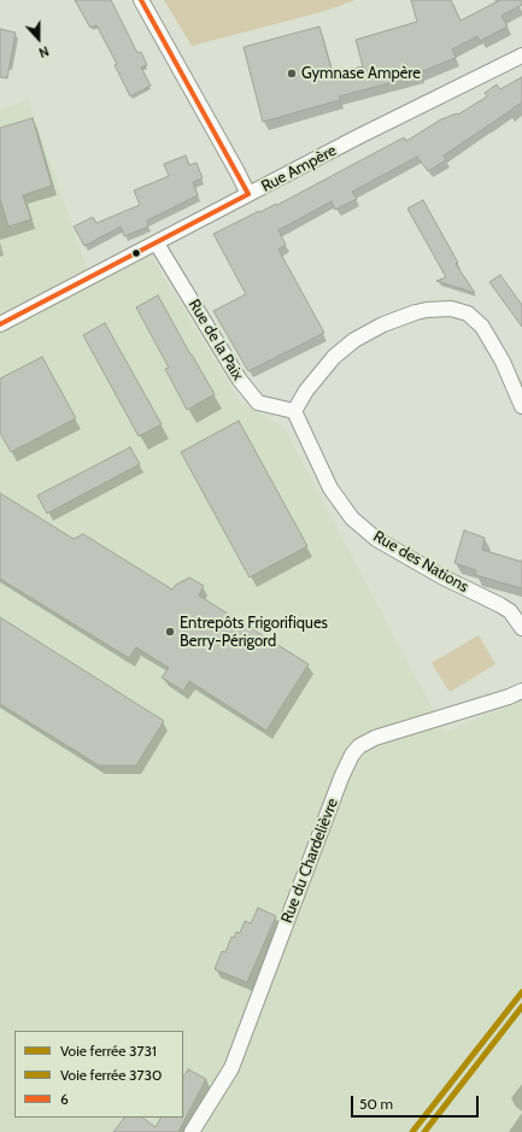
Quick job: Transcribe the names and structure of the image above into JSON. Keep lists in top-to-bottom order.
{
  "streets": {
    "street": [
      "Rue Ampère",
      "Rue de la Paix",
      "Rue des Nations",
      "Rue du Chardelièvre"
    ]
  },
  "crossings": [
    ["Rue Ampère", "Rue de la Paix"],
    ["Rue de la Paix", "Rue des Nations"]
  ],
  "places": ["Gymnase Ampère", "Entrepôts Frigorifiques Berry-Périgord"],
  "lines": ["transit line 6", "rail line 3731", "rail line 3730"],
  "legend": ["Voie ferrée 3731", "Voie ferrée 3730", "6"],
  "scale_bar": "50 m",
  "north": "bottom"
}
